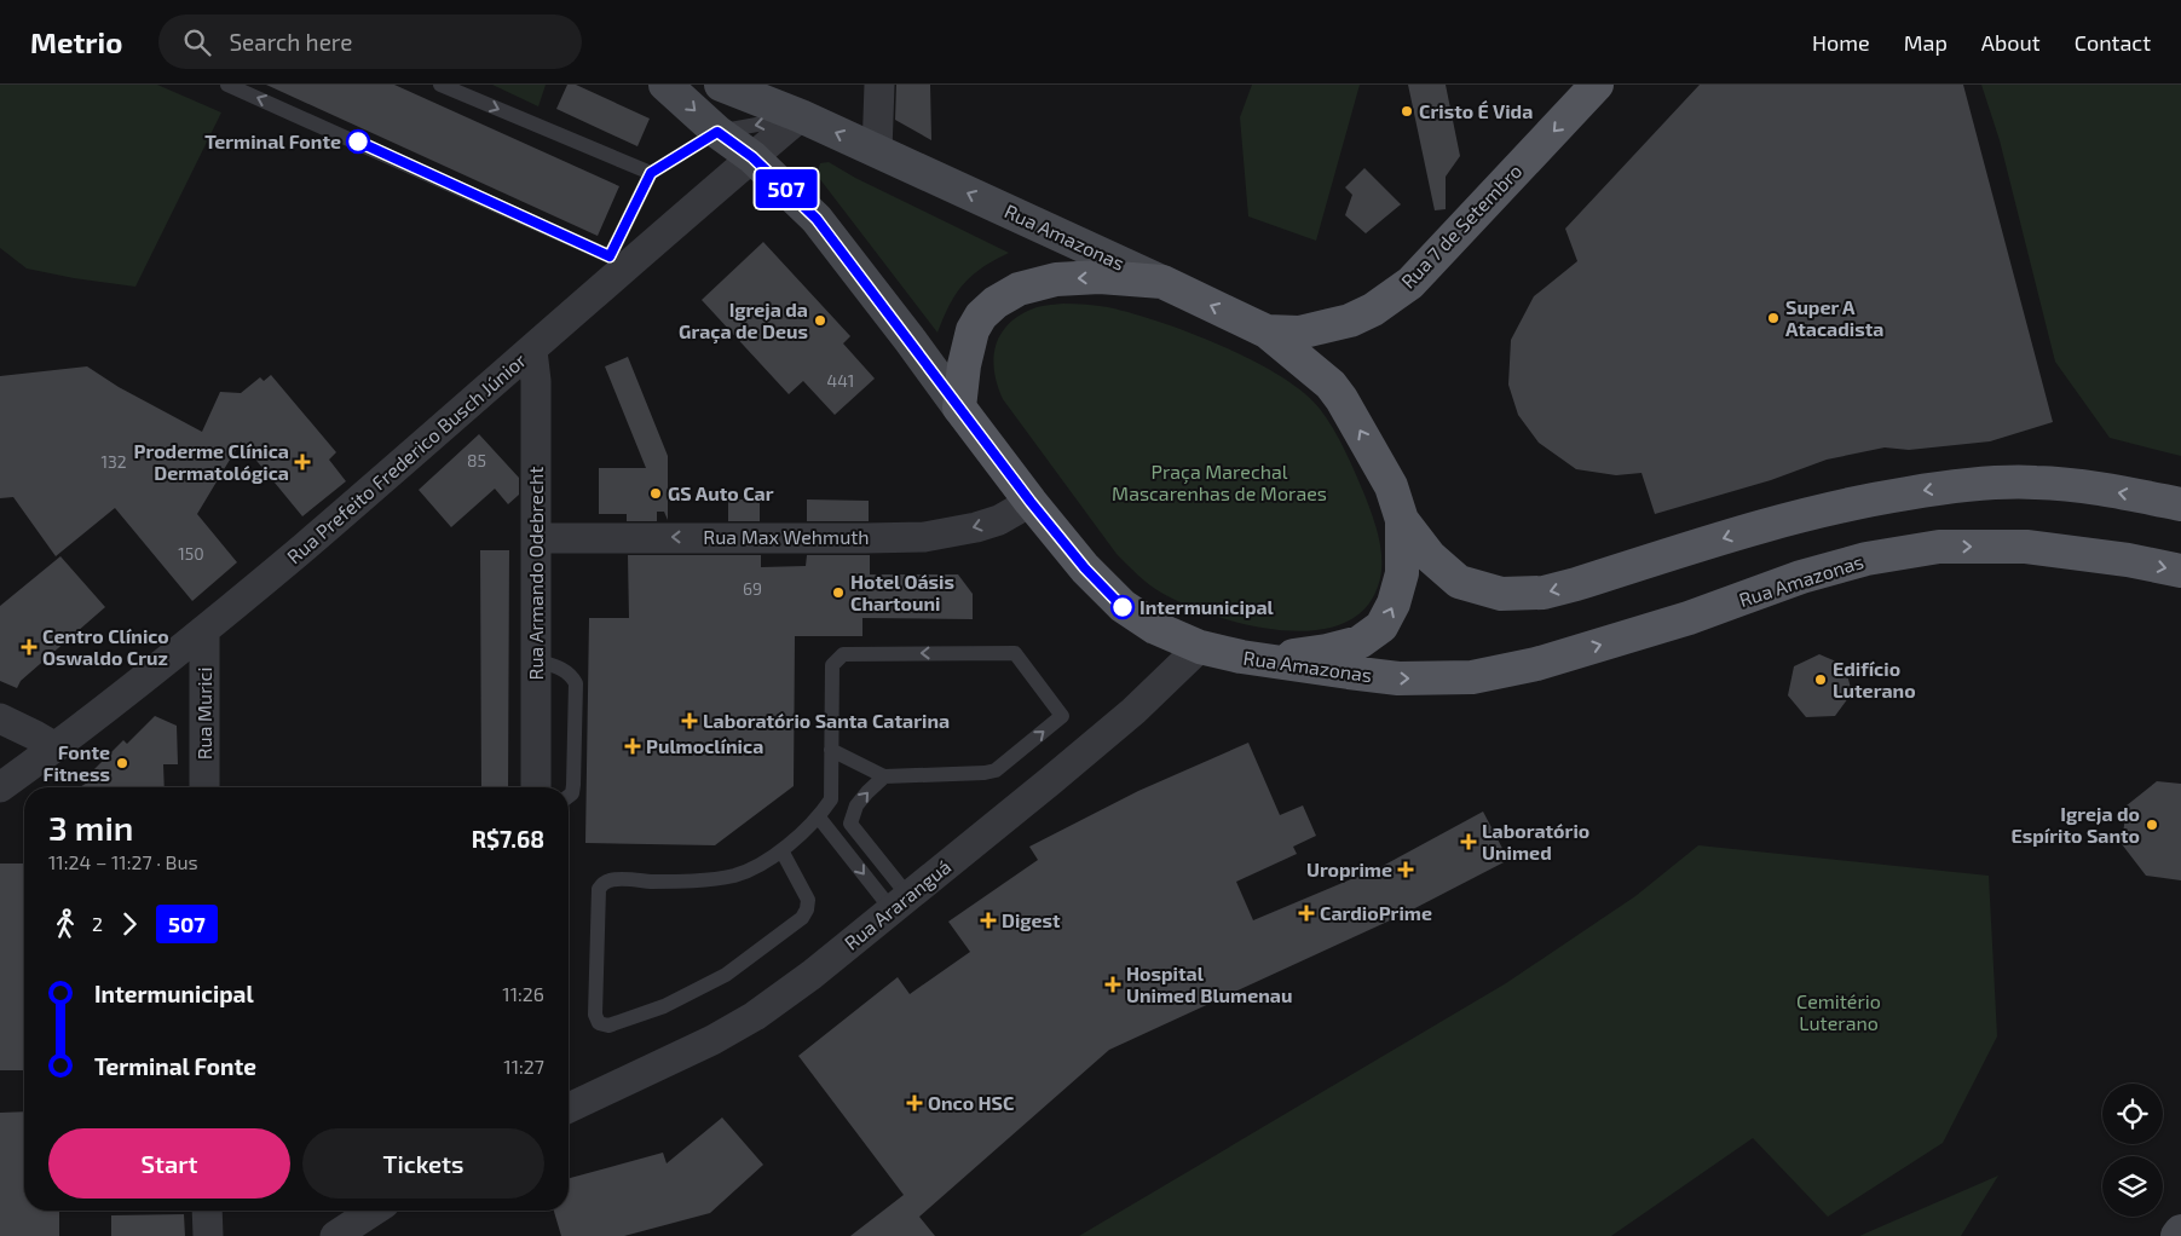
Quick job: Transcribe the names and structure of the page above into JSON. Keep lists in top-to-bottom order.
{
  "streets": {
    "main road": ["Rua 7 de Setembro", "Rua Amazonas"],
    "street": [
      "Rua Prefeito Frederico Busch Júnior",
      "Rua Max Wehmuth",
      "Rua Armando Odebrecht",
      "Rua Murici",
      "Rua Araranguá"
    ]
  },
  "crossings": [
    ["Rua 7 de Setembro", "Rua Amazonas"],
    ["Rua Amazonas", "Rua Prefeito Frederico Busch Júnior"],
    ["Rua Amazonas", "Rua Max Wehmuth"],
    ["Rua Amazonas", "Rua Araranguá"],
    ["Rua Prefeito Frederico Busch Júnior", "Rua Armando Odebrecht"],
    ["Rua Prefeito Frederico Busch Júnior", "Rua Murici"],
    ["Rua Max Wehmuth", "Rua Armando Odebrecht"]
  ],
  "one_way": ["Rua 7 de Setembro", "Rua Max Wehmuth"],
  "parks": ["Praça Marechal Mascarenhas de Moraes", "Cemitério Luterano"],
  "places": {
    "other": [
      "Cristo É Vida",
      "Terminal Fonte",
      "Super A Atacadista",
      "Igreja da Graça de Deus",
      "GS Auto Car",
      "Hotel Oásis Chartouni",
      "Intermunicipal",
      "Edifício Luterano",
      "Fonte Fitness",
      "Igreja do Espírito Santo"
    ],
    "health": [
      "Proderme Clínica Dermatológica",
      "Centro Clínico Oswaldo Cruz",
      "Laboratório Santa Catarina",
      "Pulmoclínica",
      "Laboratório Unimed",
      "Uroprime",
      "CardioPrime",
      "Digest",
      "Hospital Unimed Blumenau",
      "Onco HSC"
    ]
  },
  "lines": ["bus line 507"],
  "house_numbers": [
    "441",
    "85",
    "132",
    "150",
    "69"
  ],
  "page": {
    "header": "Metrio",
    "search": "Search here",
    "nav": [
      "Home",
      "Map",
      "About",
      "Contact"
    ],
    "on_map": "507",
    "heading": ["3 min", "11:24 – 11:27 · Bus", "R$7.68"],
    "legs": ["2", "507"],
    "list": [
      {
        "name": "Intermunicipal",
        "value": "11:26"
      },
      {
        "name": "Terminal Fonte",
        "value": "11:27"
      }
    ],
    "buttons": ["Start", "Tickets"]
  }
}
